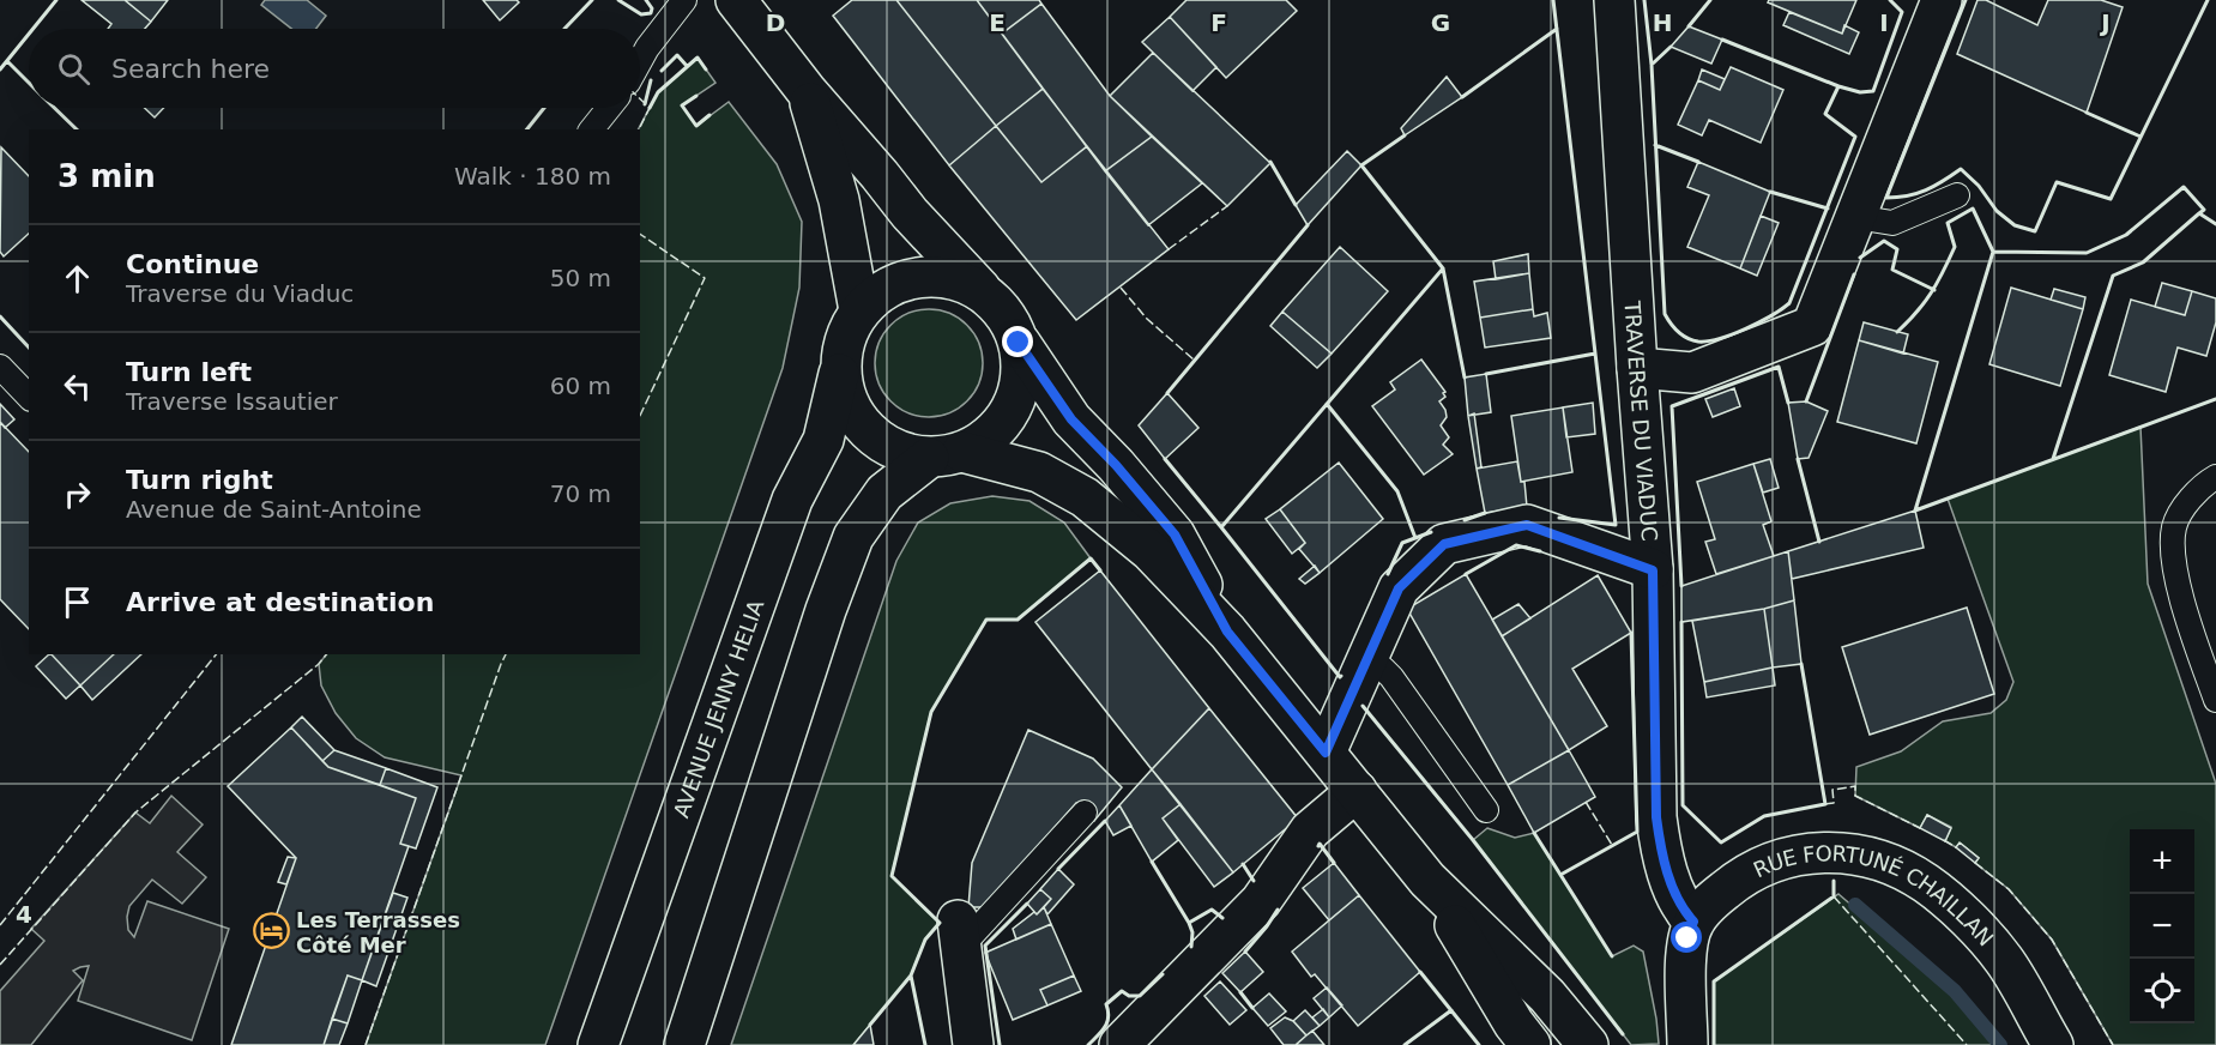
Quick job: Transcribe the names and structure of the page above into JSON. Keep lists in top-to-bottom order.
{
  "streets": {
    "street": ["TRAVERSE DU VIADUC", "AVENUE JENNY HELIA", "RUE FORTUNÉ CHAILLAN"]
  },
  "crossings": [
    ["TRAVERSE DU VIADUC", "RUE FORTUNÉ CHAILLAN"]
  ],
  "places": {
    "hotel": ["Les Terrasses Côté Mer"]
  },
  "page": {
    "search": "Search here",
    "heading": ["3 min", "Walk · 180 m"],
    "list": [
      ["Continue", "Traverse du Viaduc", "50 m"],
      ["Turn left", "Traverse Issautier", "60 m"],
      ["Turn right", "Avenue de Saint-Antoine", "70 m"],
      "Arrive at destination"
    ],
    "map_buttons": ["+", "−"]
  },
  "grid": {
    "columns": [
      "D",
      "E",
      "F",
      "G",
      "H",
      "I",
      "J"
    ],
    "rows": ["4"]
  }
}
